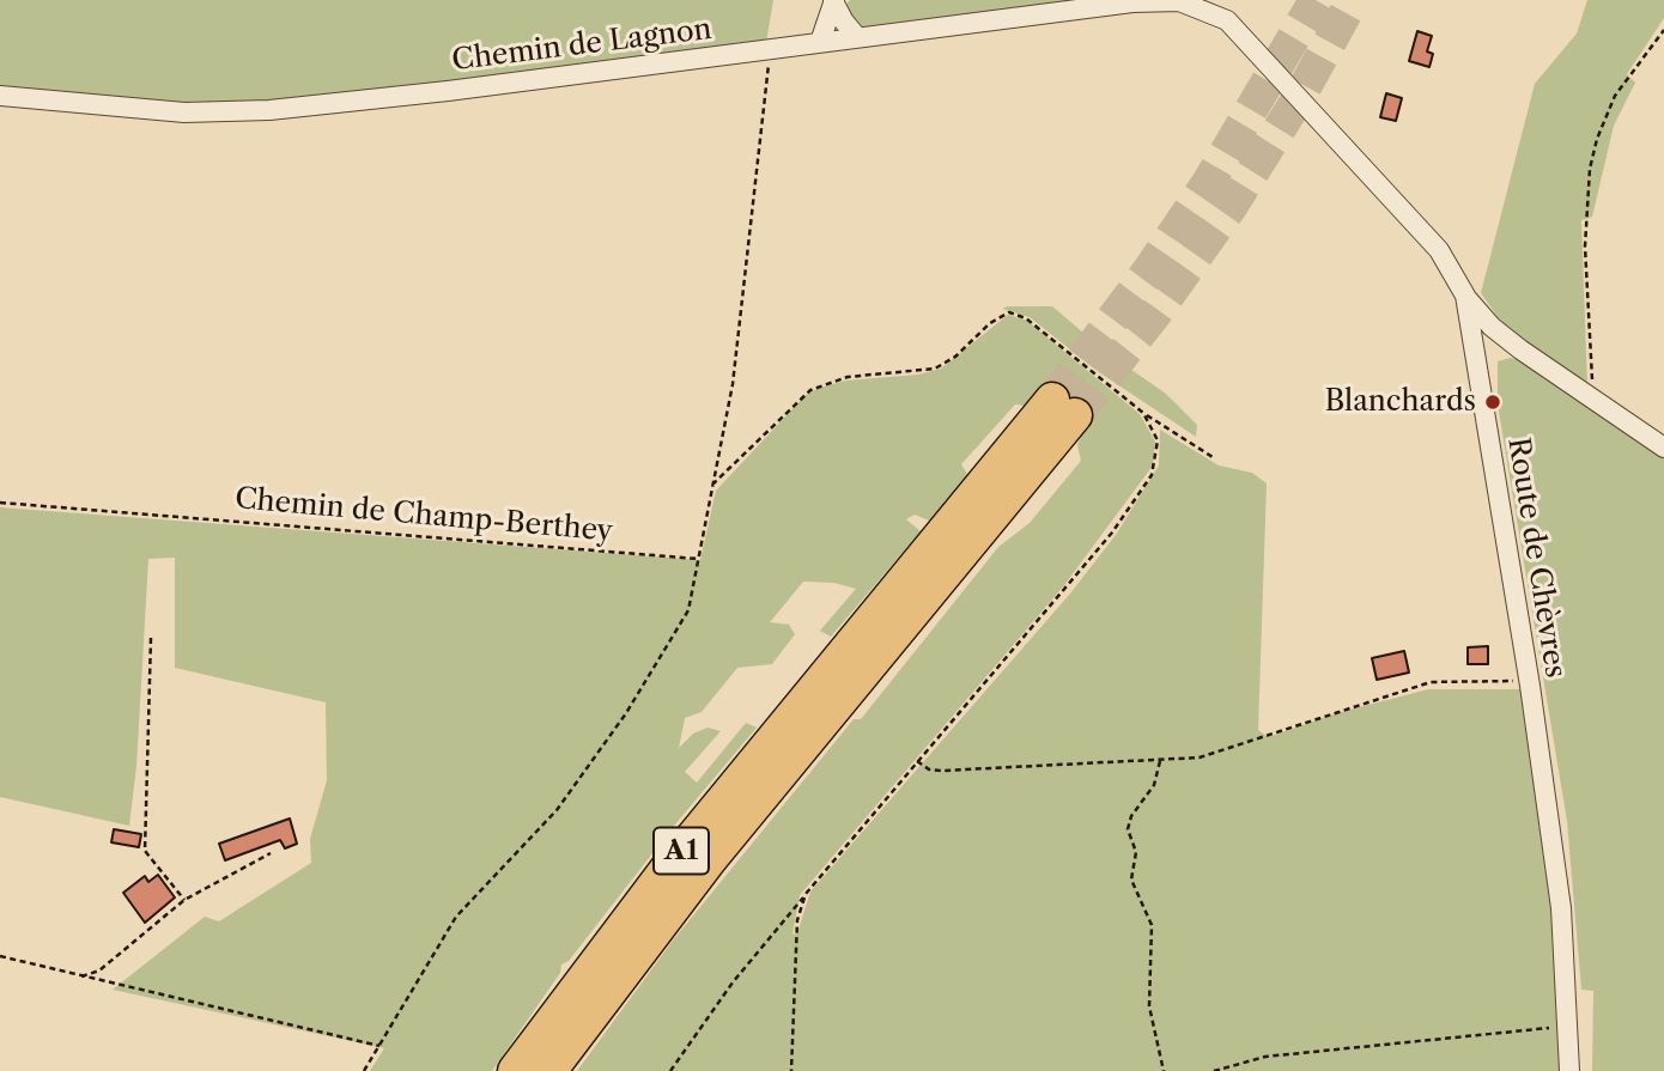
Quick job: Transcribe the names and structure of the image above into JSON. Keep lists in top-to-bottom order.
{
  "streets": {
    "highway": ["A1"],
    "street": ["Chemin de Lagnon", "Route de Chèvres"],
    "path": ["Chemin de Champ-Berthey"]
  },
  "crossings": [
    ["Chemin de Lagnon", "Route de Chèvres"]
  ],
  "places": ["Blanchards"]
}
